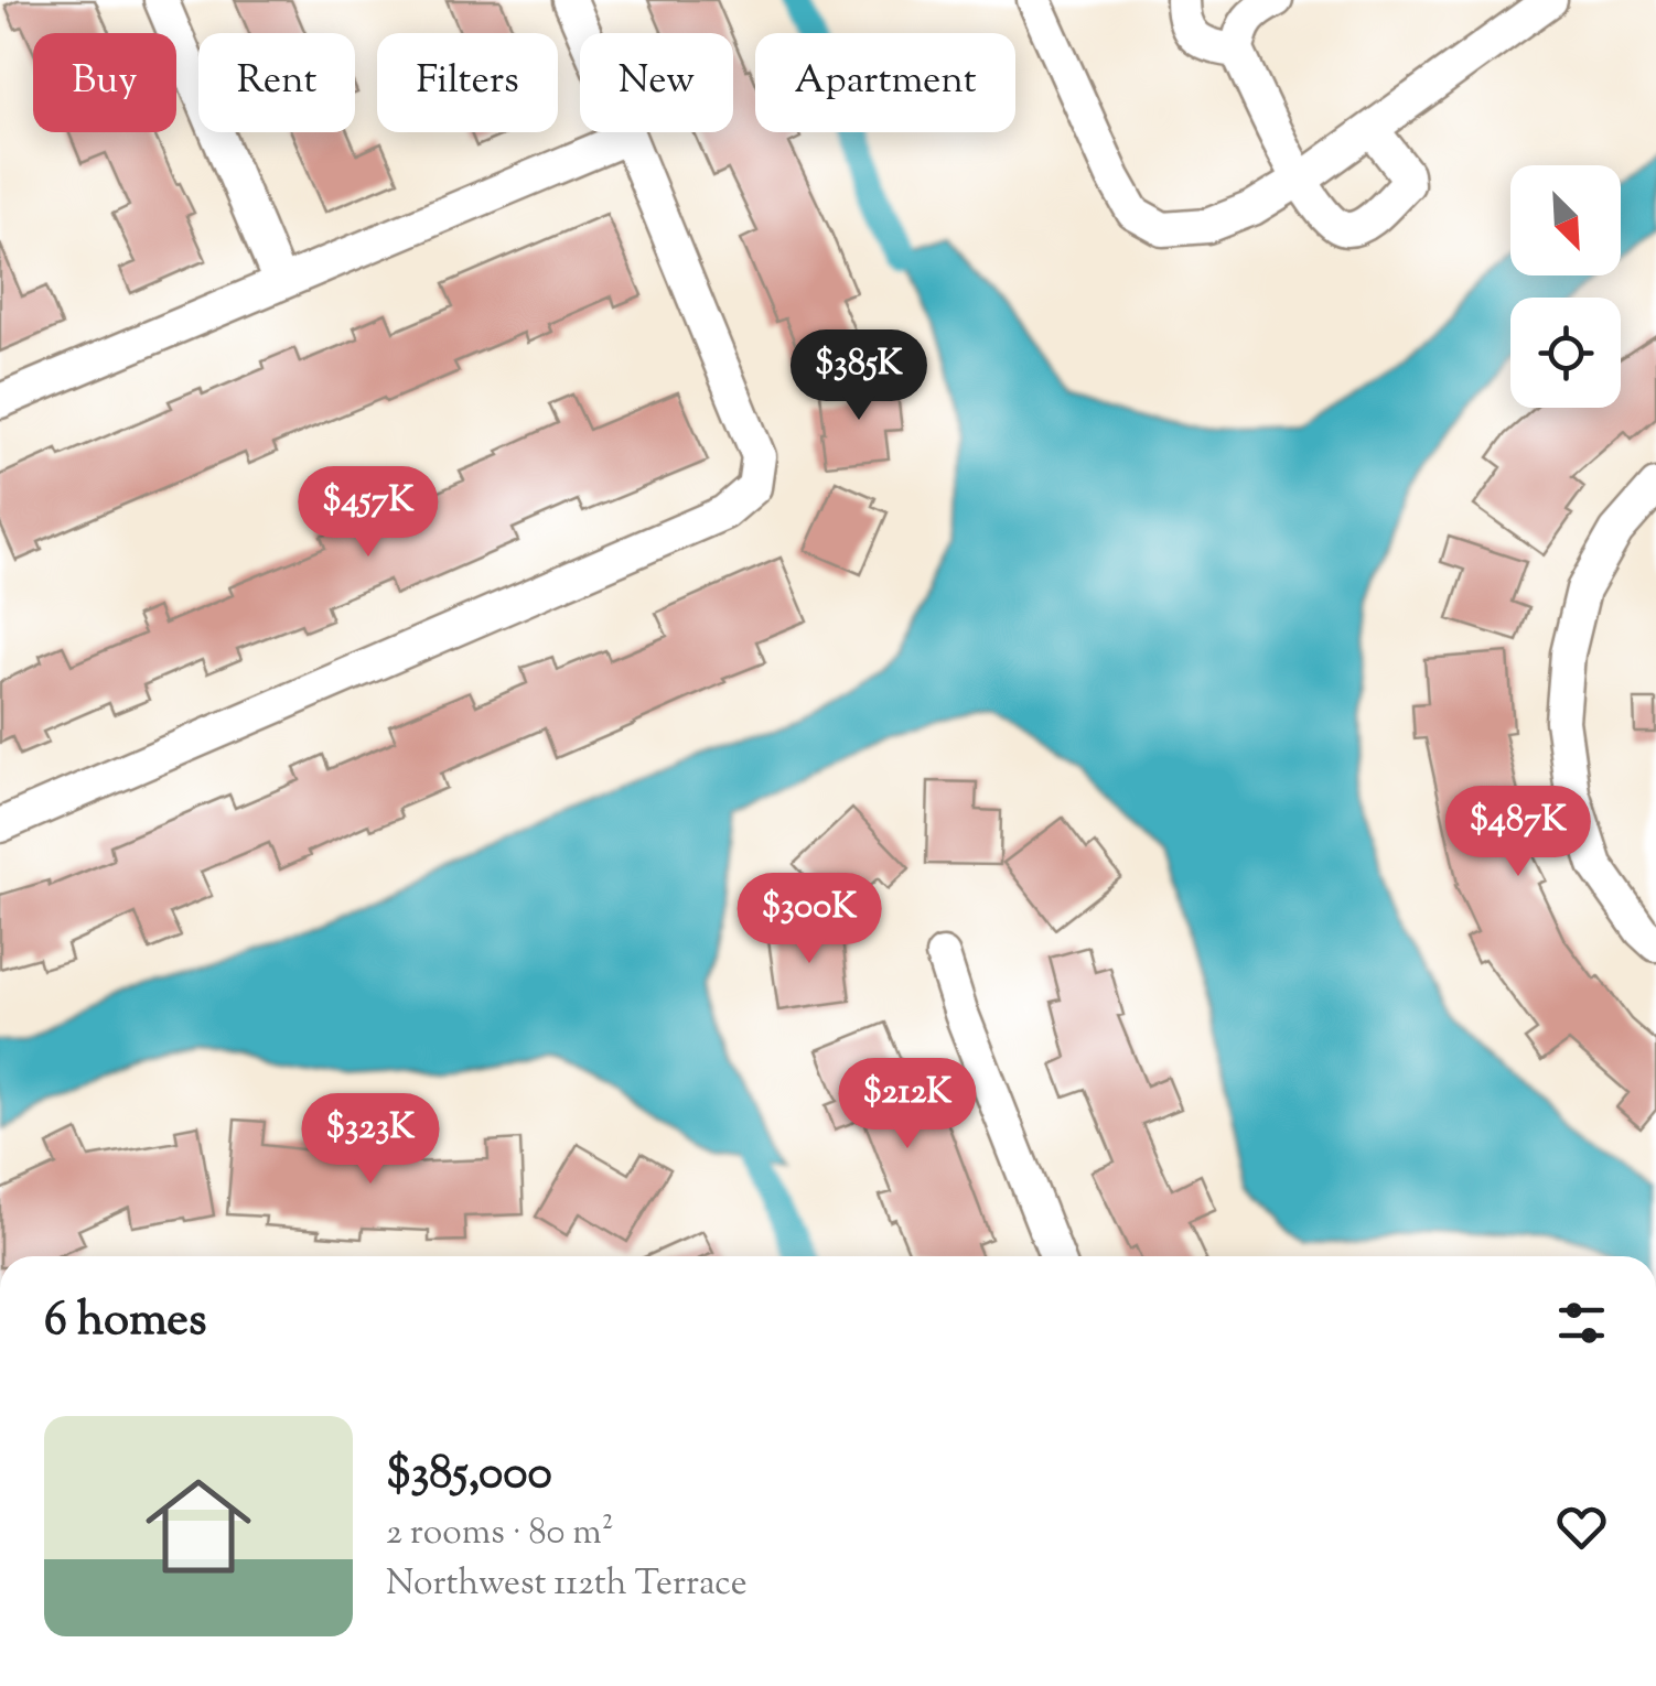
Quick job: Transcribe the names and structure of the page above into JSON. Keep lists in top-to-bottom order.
{
  "north": "bottom right",
  "page": {
    "chip": [
      "Buy",
      "Rent",
      "Filters",
      "New",
      "Apartment"
    ],
    "price": [
      "$385K",
      "$457K",
      "$487K",
      "$300K",
      "$212K",
      "$323K"
    ],
    "heading": "6 homes",
    "list": [
      {
        "name": "$385,000",
        "note": "2 rooms · 80 m² · Northwest 112th Terrace"
      }
    ]
  }
}
